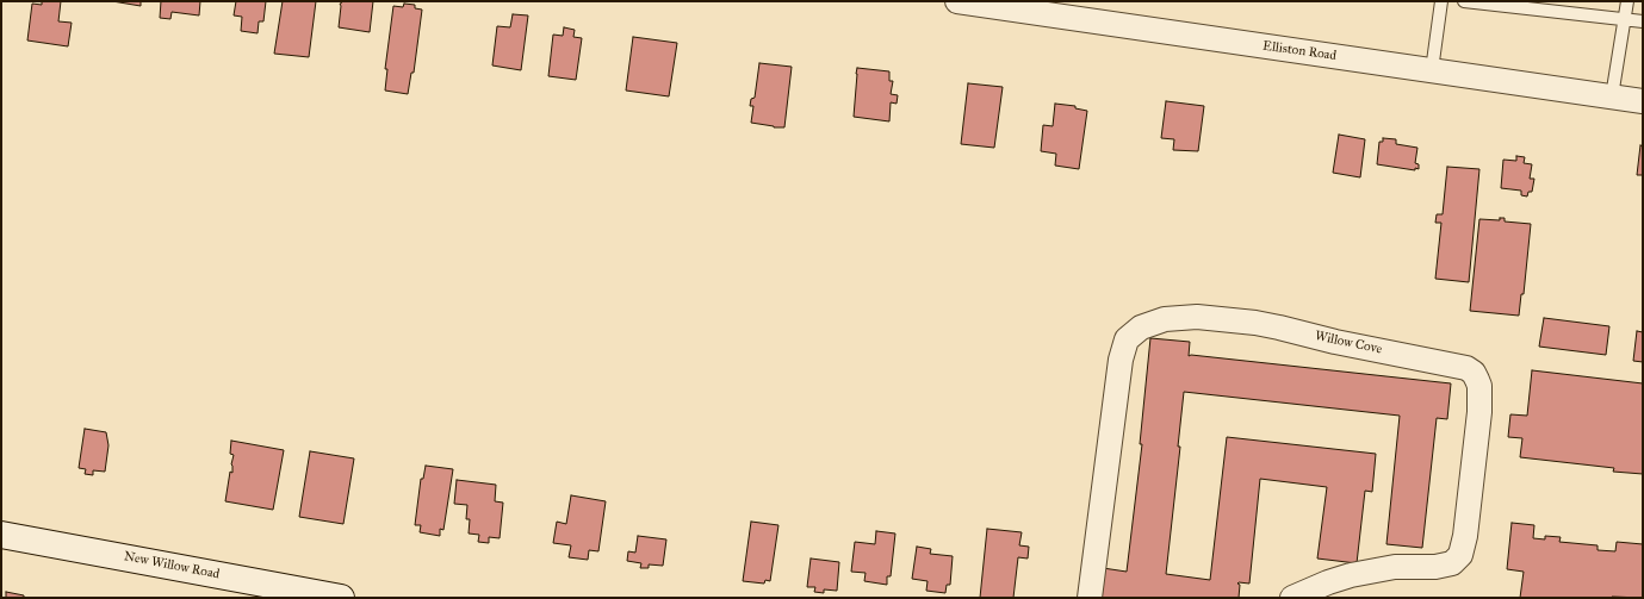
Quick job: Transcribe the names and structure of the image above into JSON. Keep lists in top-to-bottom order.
{
  "streets": {
    "main road": ["New Willow Road"],
    "street": ["Elliston Road", "Willow Cove"]
  }
}
